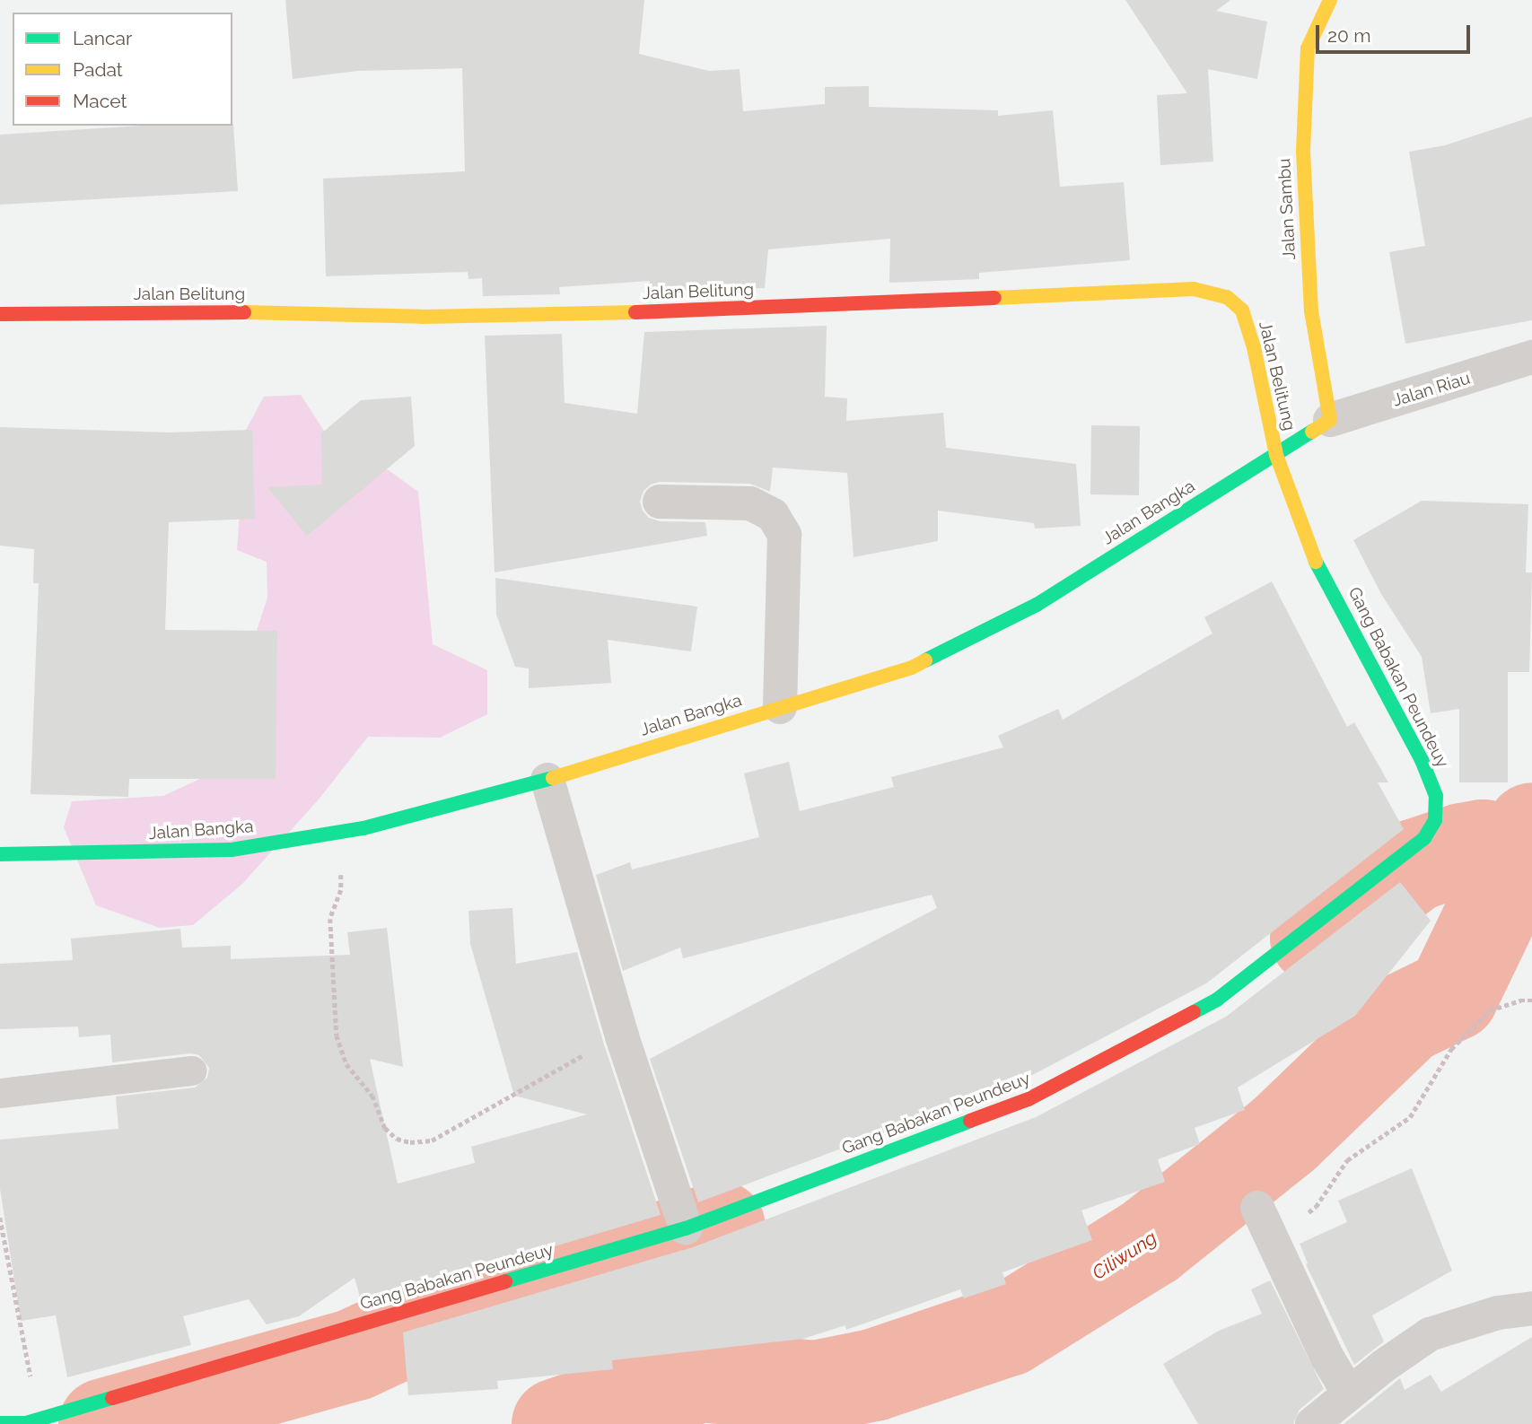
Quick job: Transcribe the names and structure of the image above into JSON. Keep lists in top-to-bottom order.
{
  "streets": {
    "street": [
      "Jalan Sambu",
      "Jalan Belitung",
      "Jalan Riau",
      "Jalan Bangka",
      "Gang Babakan Peundeuy"
    ]
  },
  "crossings": [
    ["Jalan Sambu", "Jalan Riau"],
    ["Jalan Sambu", "Jalan Bangka"],
    ["Jalan Belitung", "Jalan Bangka"],
    ["Jalan Belitung", "Gang Babakan Peundeuy"],
    ["Jalan Riau", "Jalan Bangka"],
    ["Jalan Bangka", "Gang Babakan Peundeuy"]
  ],
  "water": ["Ciliwung"],
  "legend": ["Lancar", "Padat", "Macet"],
  "scale_bar": "20 m"
}
